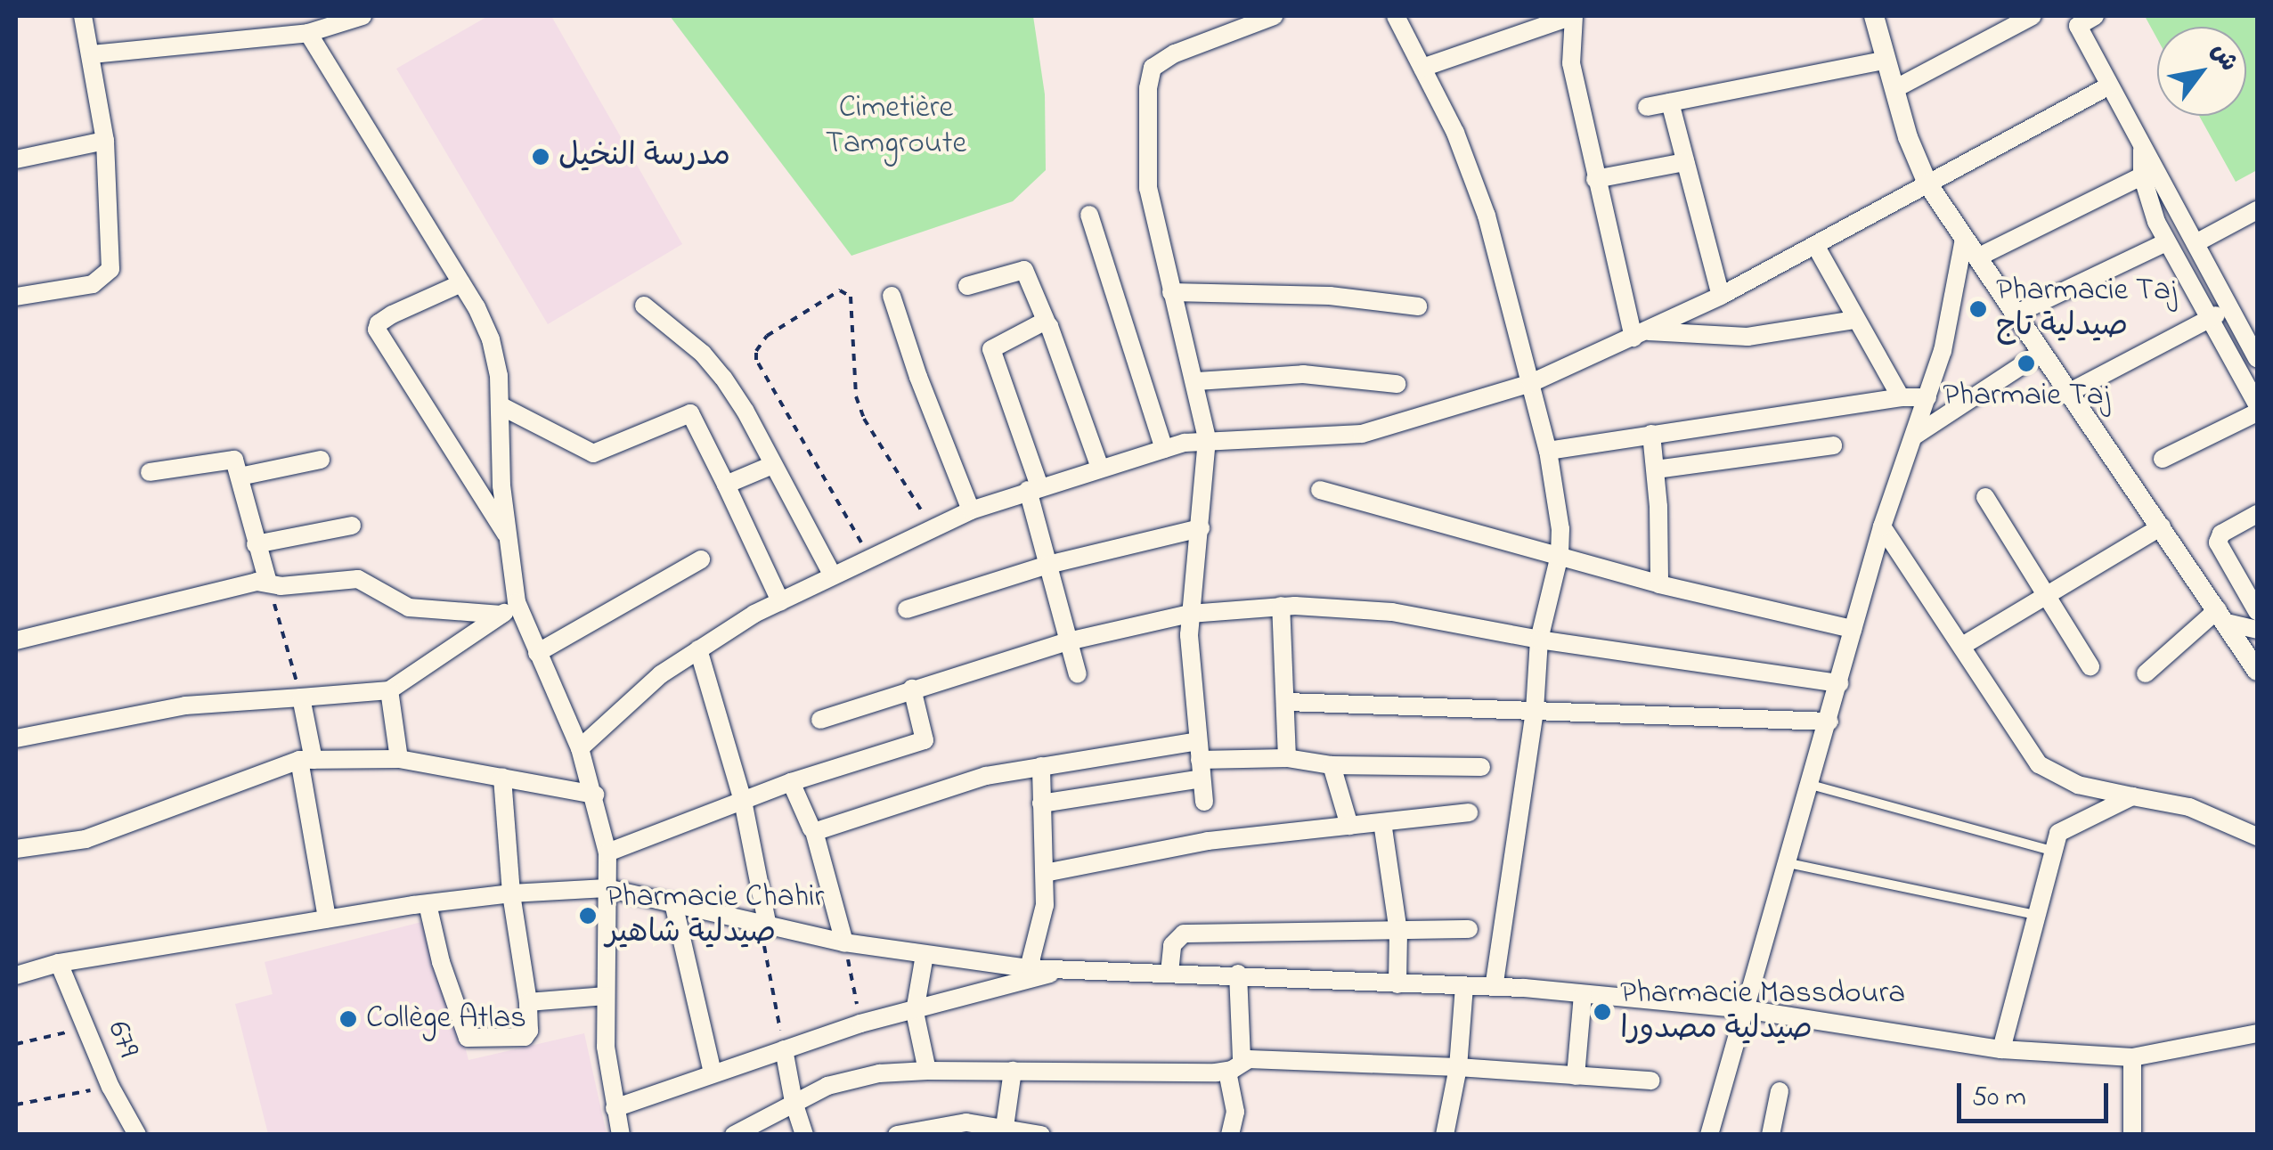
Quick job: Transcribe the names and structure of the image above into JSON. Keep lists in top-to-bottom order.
{
  "streets": {
    "street": ["679"]
  },
  "parks": ["Cimetière Tamgroute"],
  "places": [
    "مدرسة النخيل",
    "Pharmacie Taj صيدلية تاج",
    "Pharmaie Taj",
    "Pharmacie Chahir صيدلية شاهير",
    "Pharmacie Massdoura صيدلية مصدورا",
    "Collège Atlas"
  ],
  "scale_bar": "50 m",
  "north": "top right"
}
